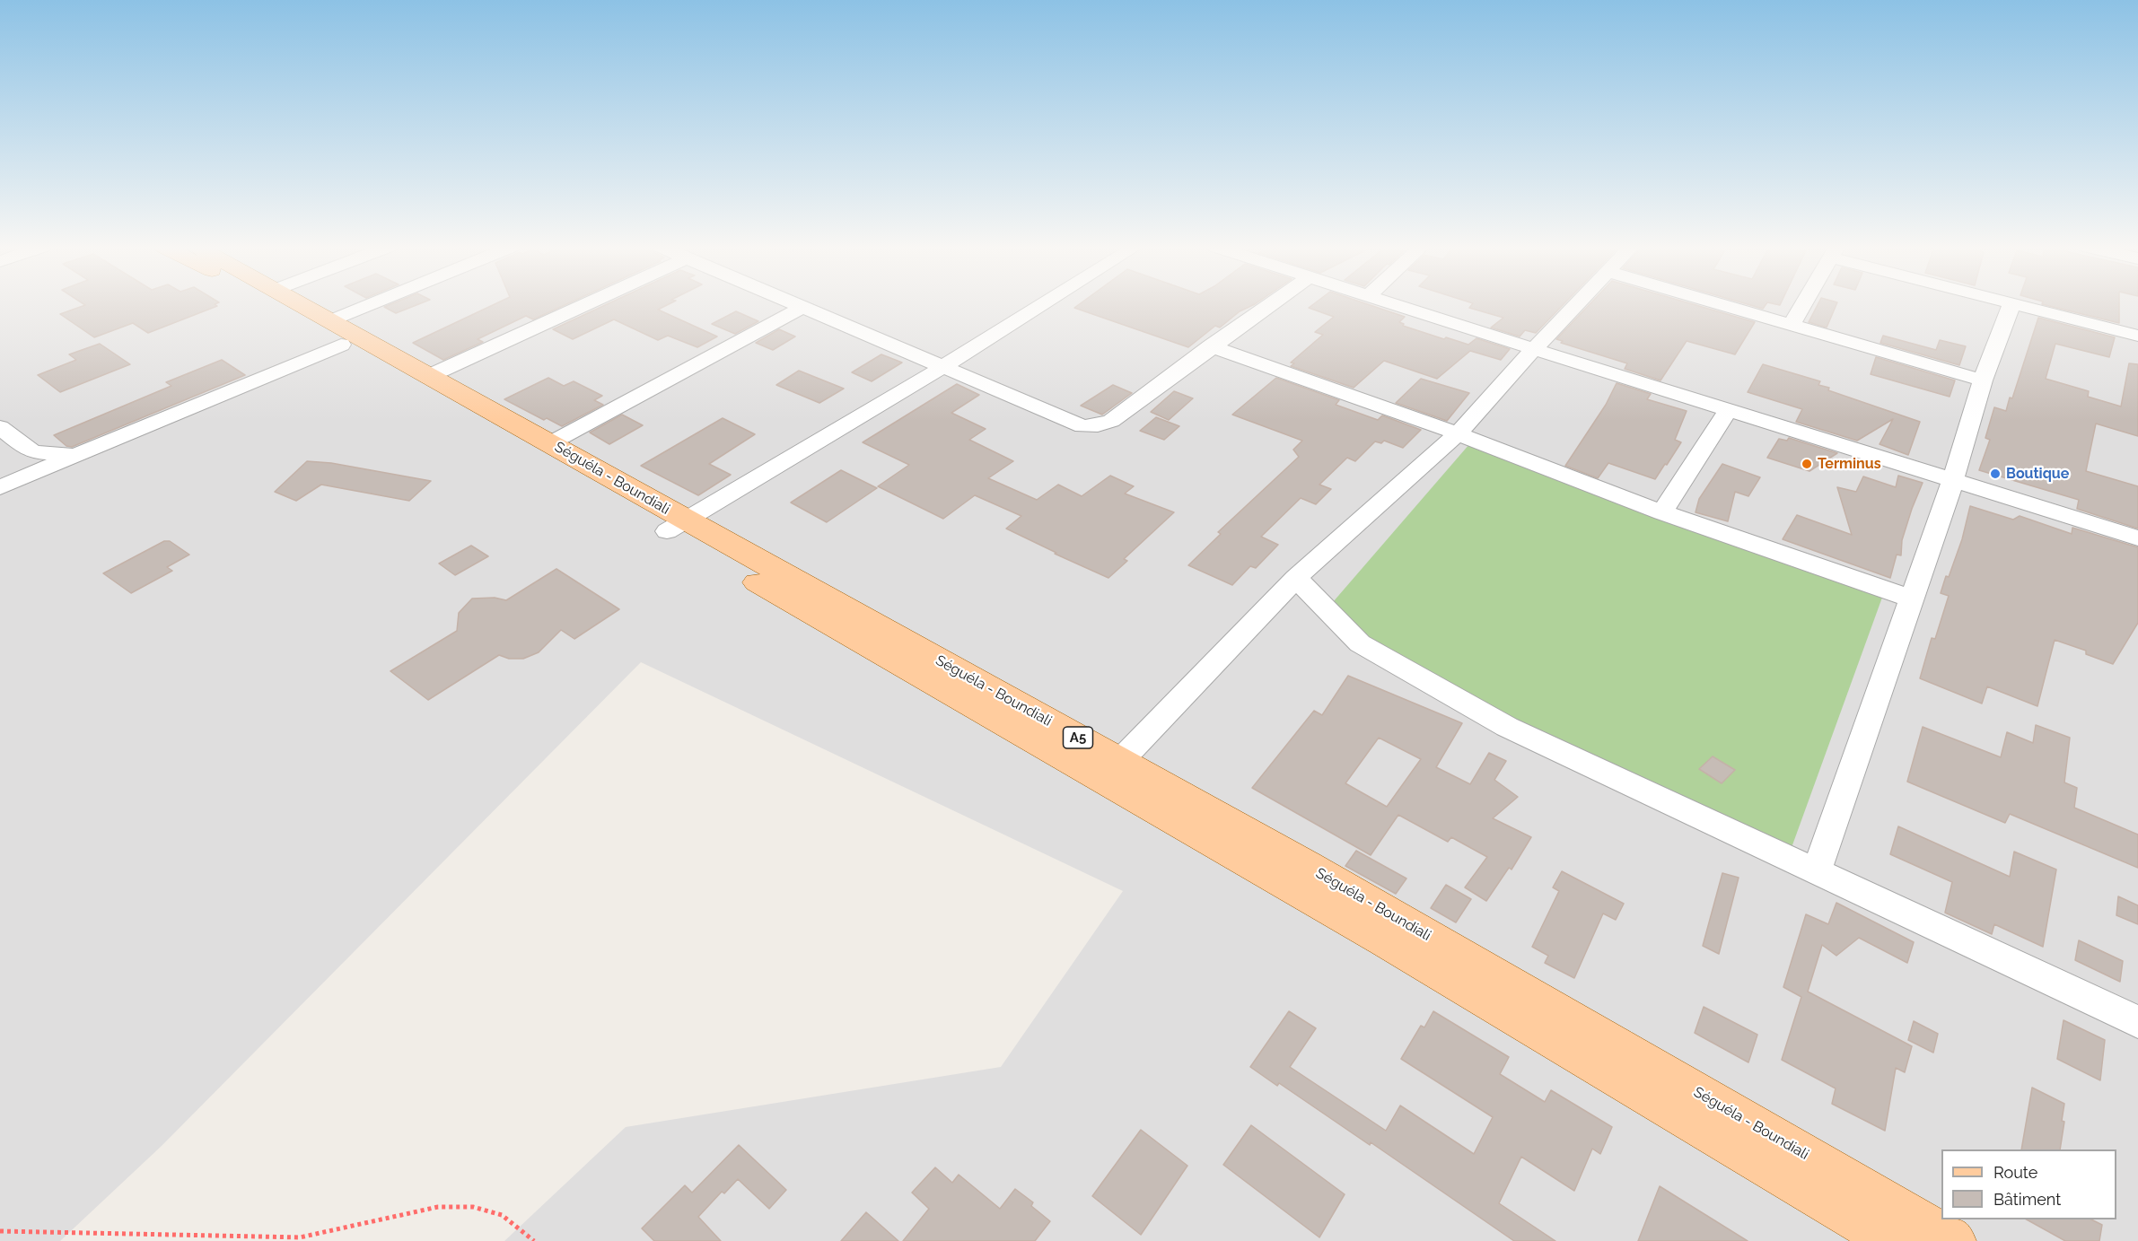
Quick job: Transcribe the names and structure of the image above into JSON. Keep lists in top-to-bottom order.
{
  "streets": {
    "main road": ["Séguéla - Boundiali", "A5"]
  },
  "places": ["Terminus", "Boutique"],
  "legend": ["Route", "Bâtiment"]
}
